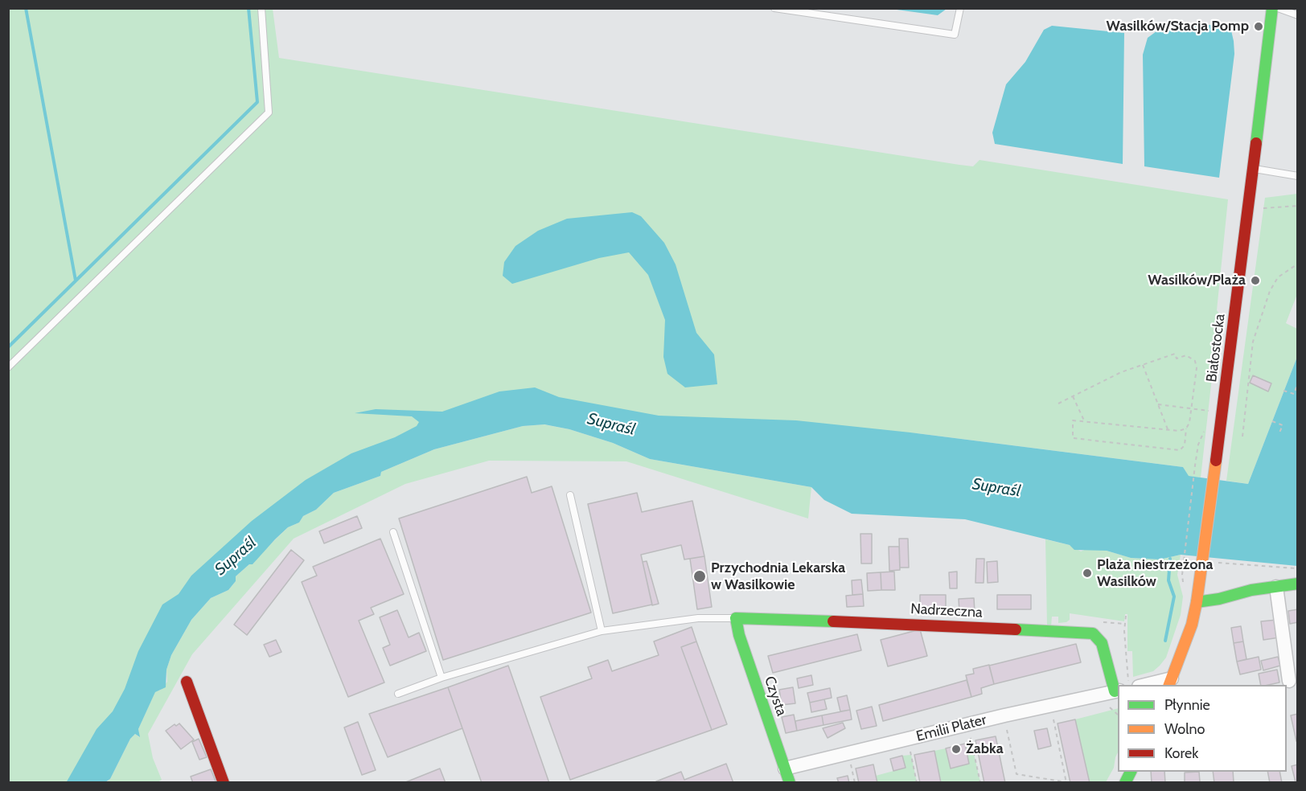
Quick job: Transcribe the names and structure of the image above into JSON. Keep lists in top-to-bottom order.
{
  "streets": {
    "street": [
      "Białostocka",
      "Nadrzeczna",
      "Czysta",
      "Emilii Plater"
    ]
  },
  "crossings": [
    ["Białostocka", "Emilii Plater"],
    ["Nadrzeczna", "Czysta"],
    ["Czysta", "Emilii Plater"]
  ],
  "water": ["Supraśl"],
  "places": [
    "Wasilków/Stacja Pomp",
    "Wasilków/Plaża",
    "Plaża niestrzeżona Wasilków",
    "Przychodnia Lekarska w Wasilkowie",
    "Żabka"
  ],
  "legend": ["Płynnie", "Wolno", "Korek"]
}
